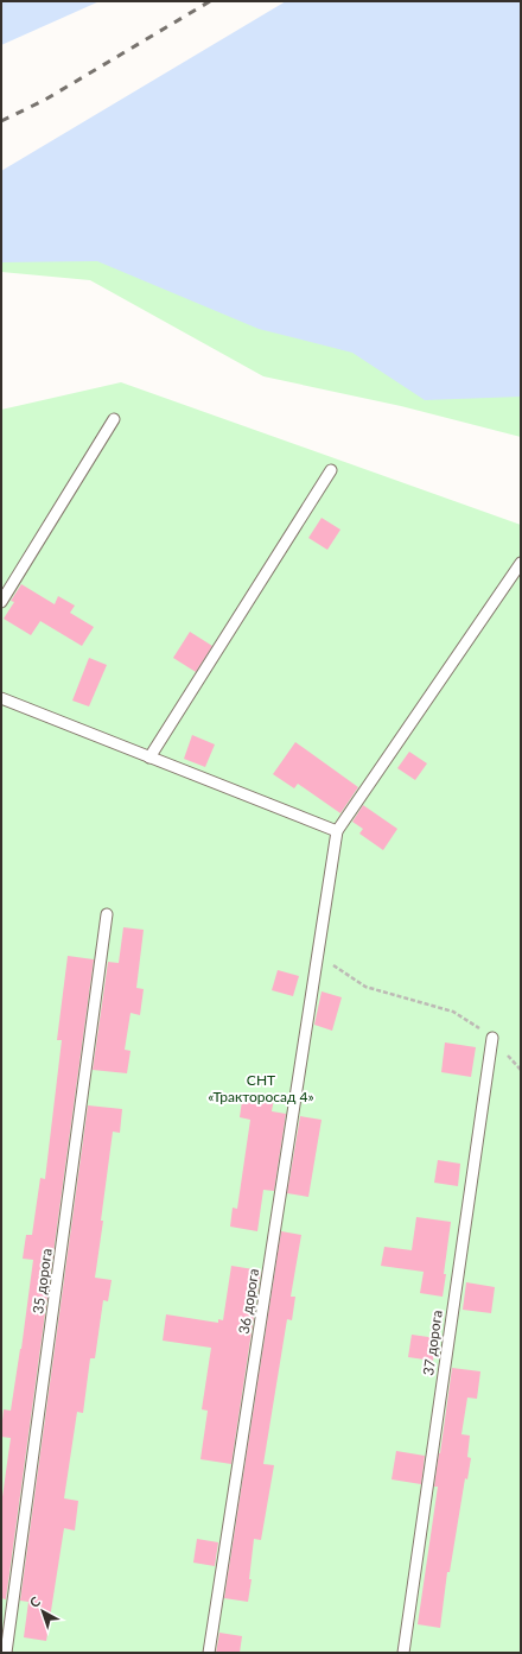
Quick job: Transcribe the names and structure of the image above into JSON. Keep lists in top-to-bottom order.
{
  "streets": {
    "lane": ["35 дорога", "36 дорога", "37 дорога"]
  },
  "parks": ["СНТ «Тракторосад 4»"],
  "north": "top left"
}
